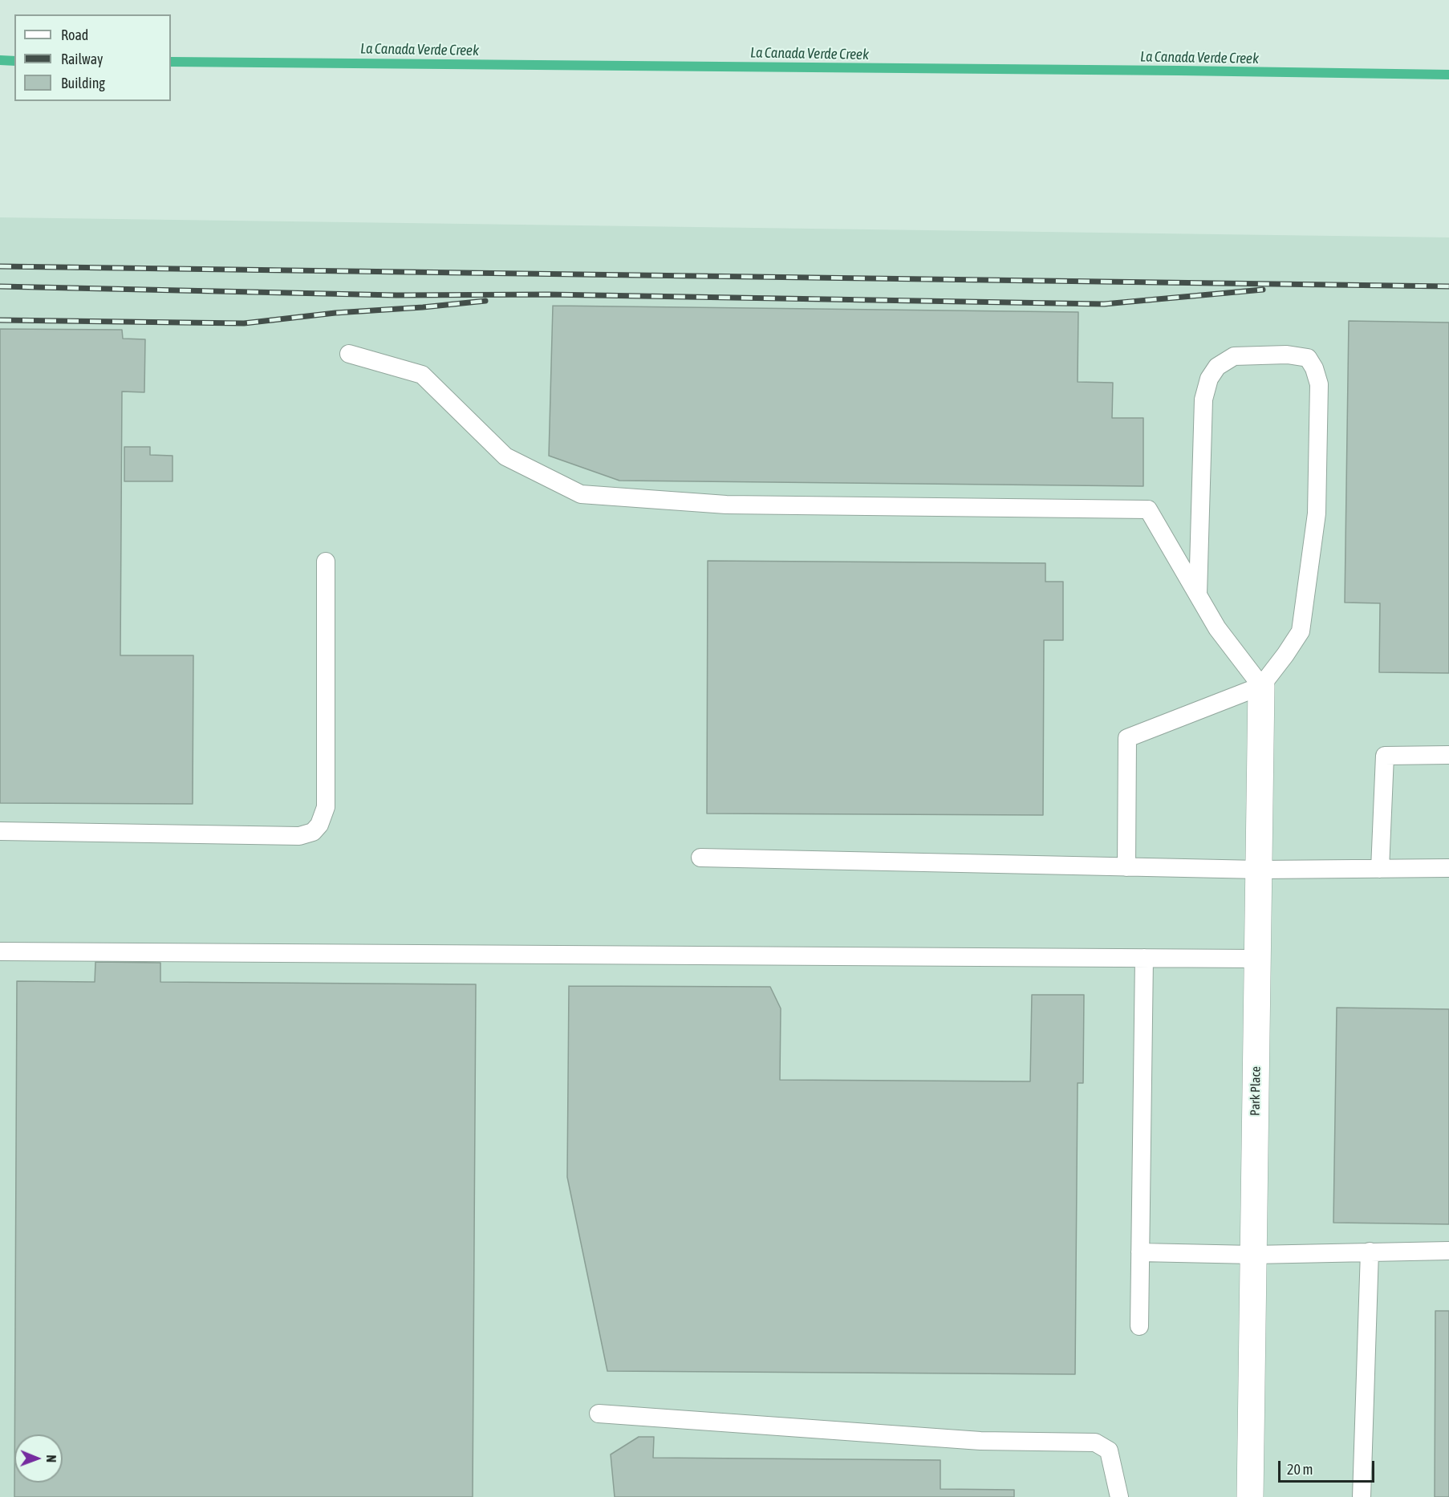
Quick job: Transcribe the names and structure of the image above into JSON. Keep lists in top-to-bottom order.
{
  "streets": {
    "street": ["Park Place"]
  },
  "water": ["La Canada Verde Creek"],
  "legend": ["Road", "Railway", "Building"],
  "scale_bar": "20 m",
  "north": "right"
}
